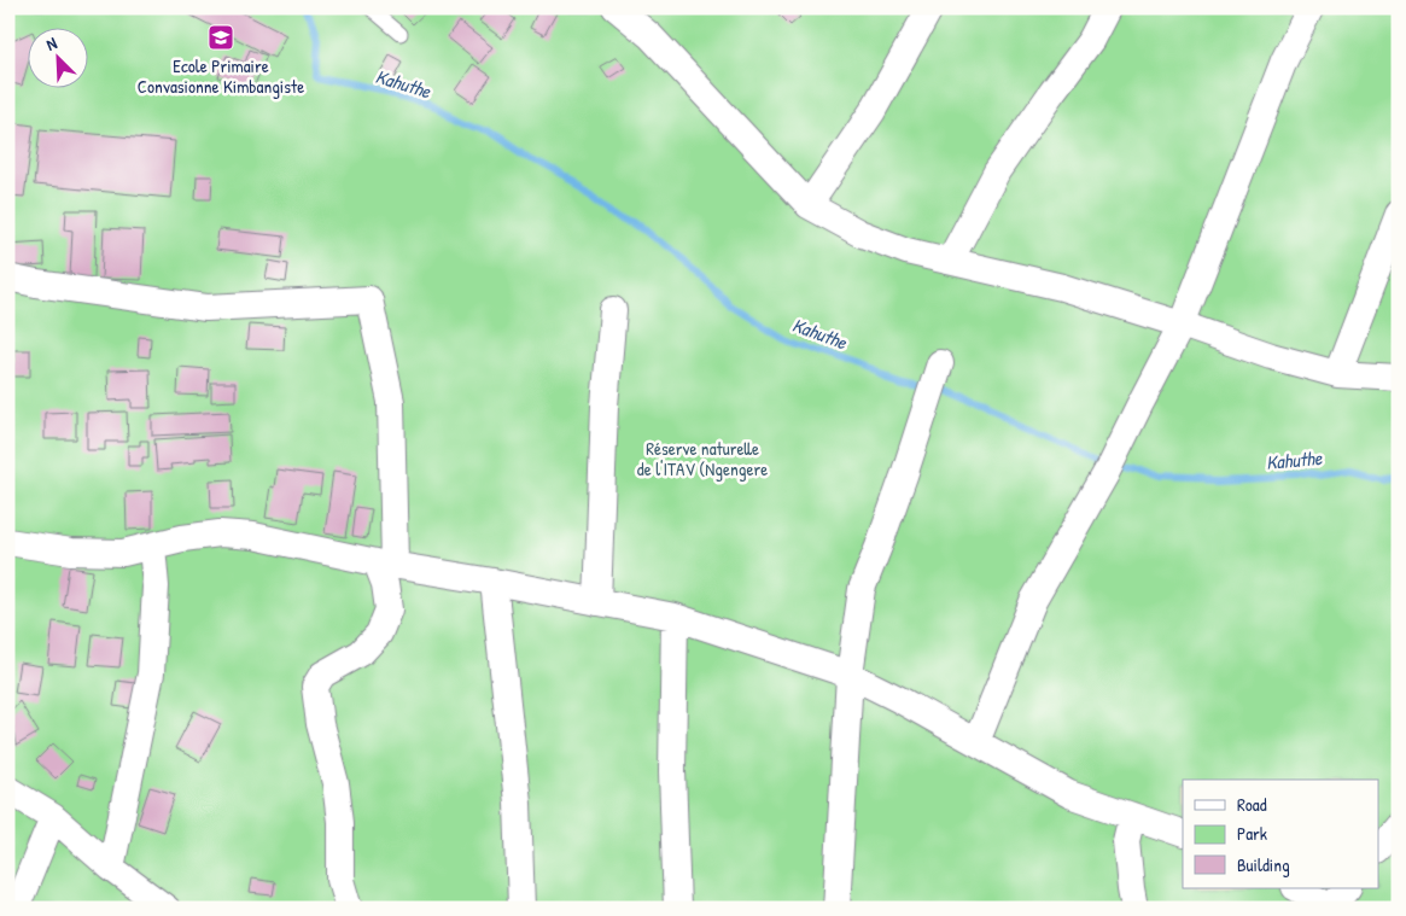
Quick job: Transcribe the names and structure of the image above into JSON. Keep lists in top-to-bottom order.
{
  "water": ["Kahuthe"],
  "parks": ["Réserve naturelle de l'ITAV (Ngengere"],
  "places": {
    "school or university": ["Ecole Primaire Convasionne Kimbangiste"]
  },
  "legend": ["Road", "Park", "Building"],
  "north": "top left"
}
